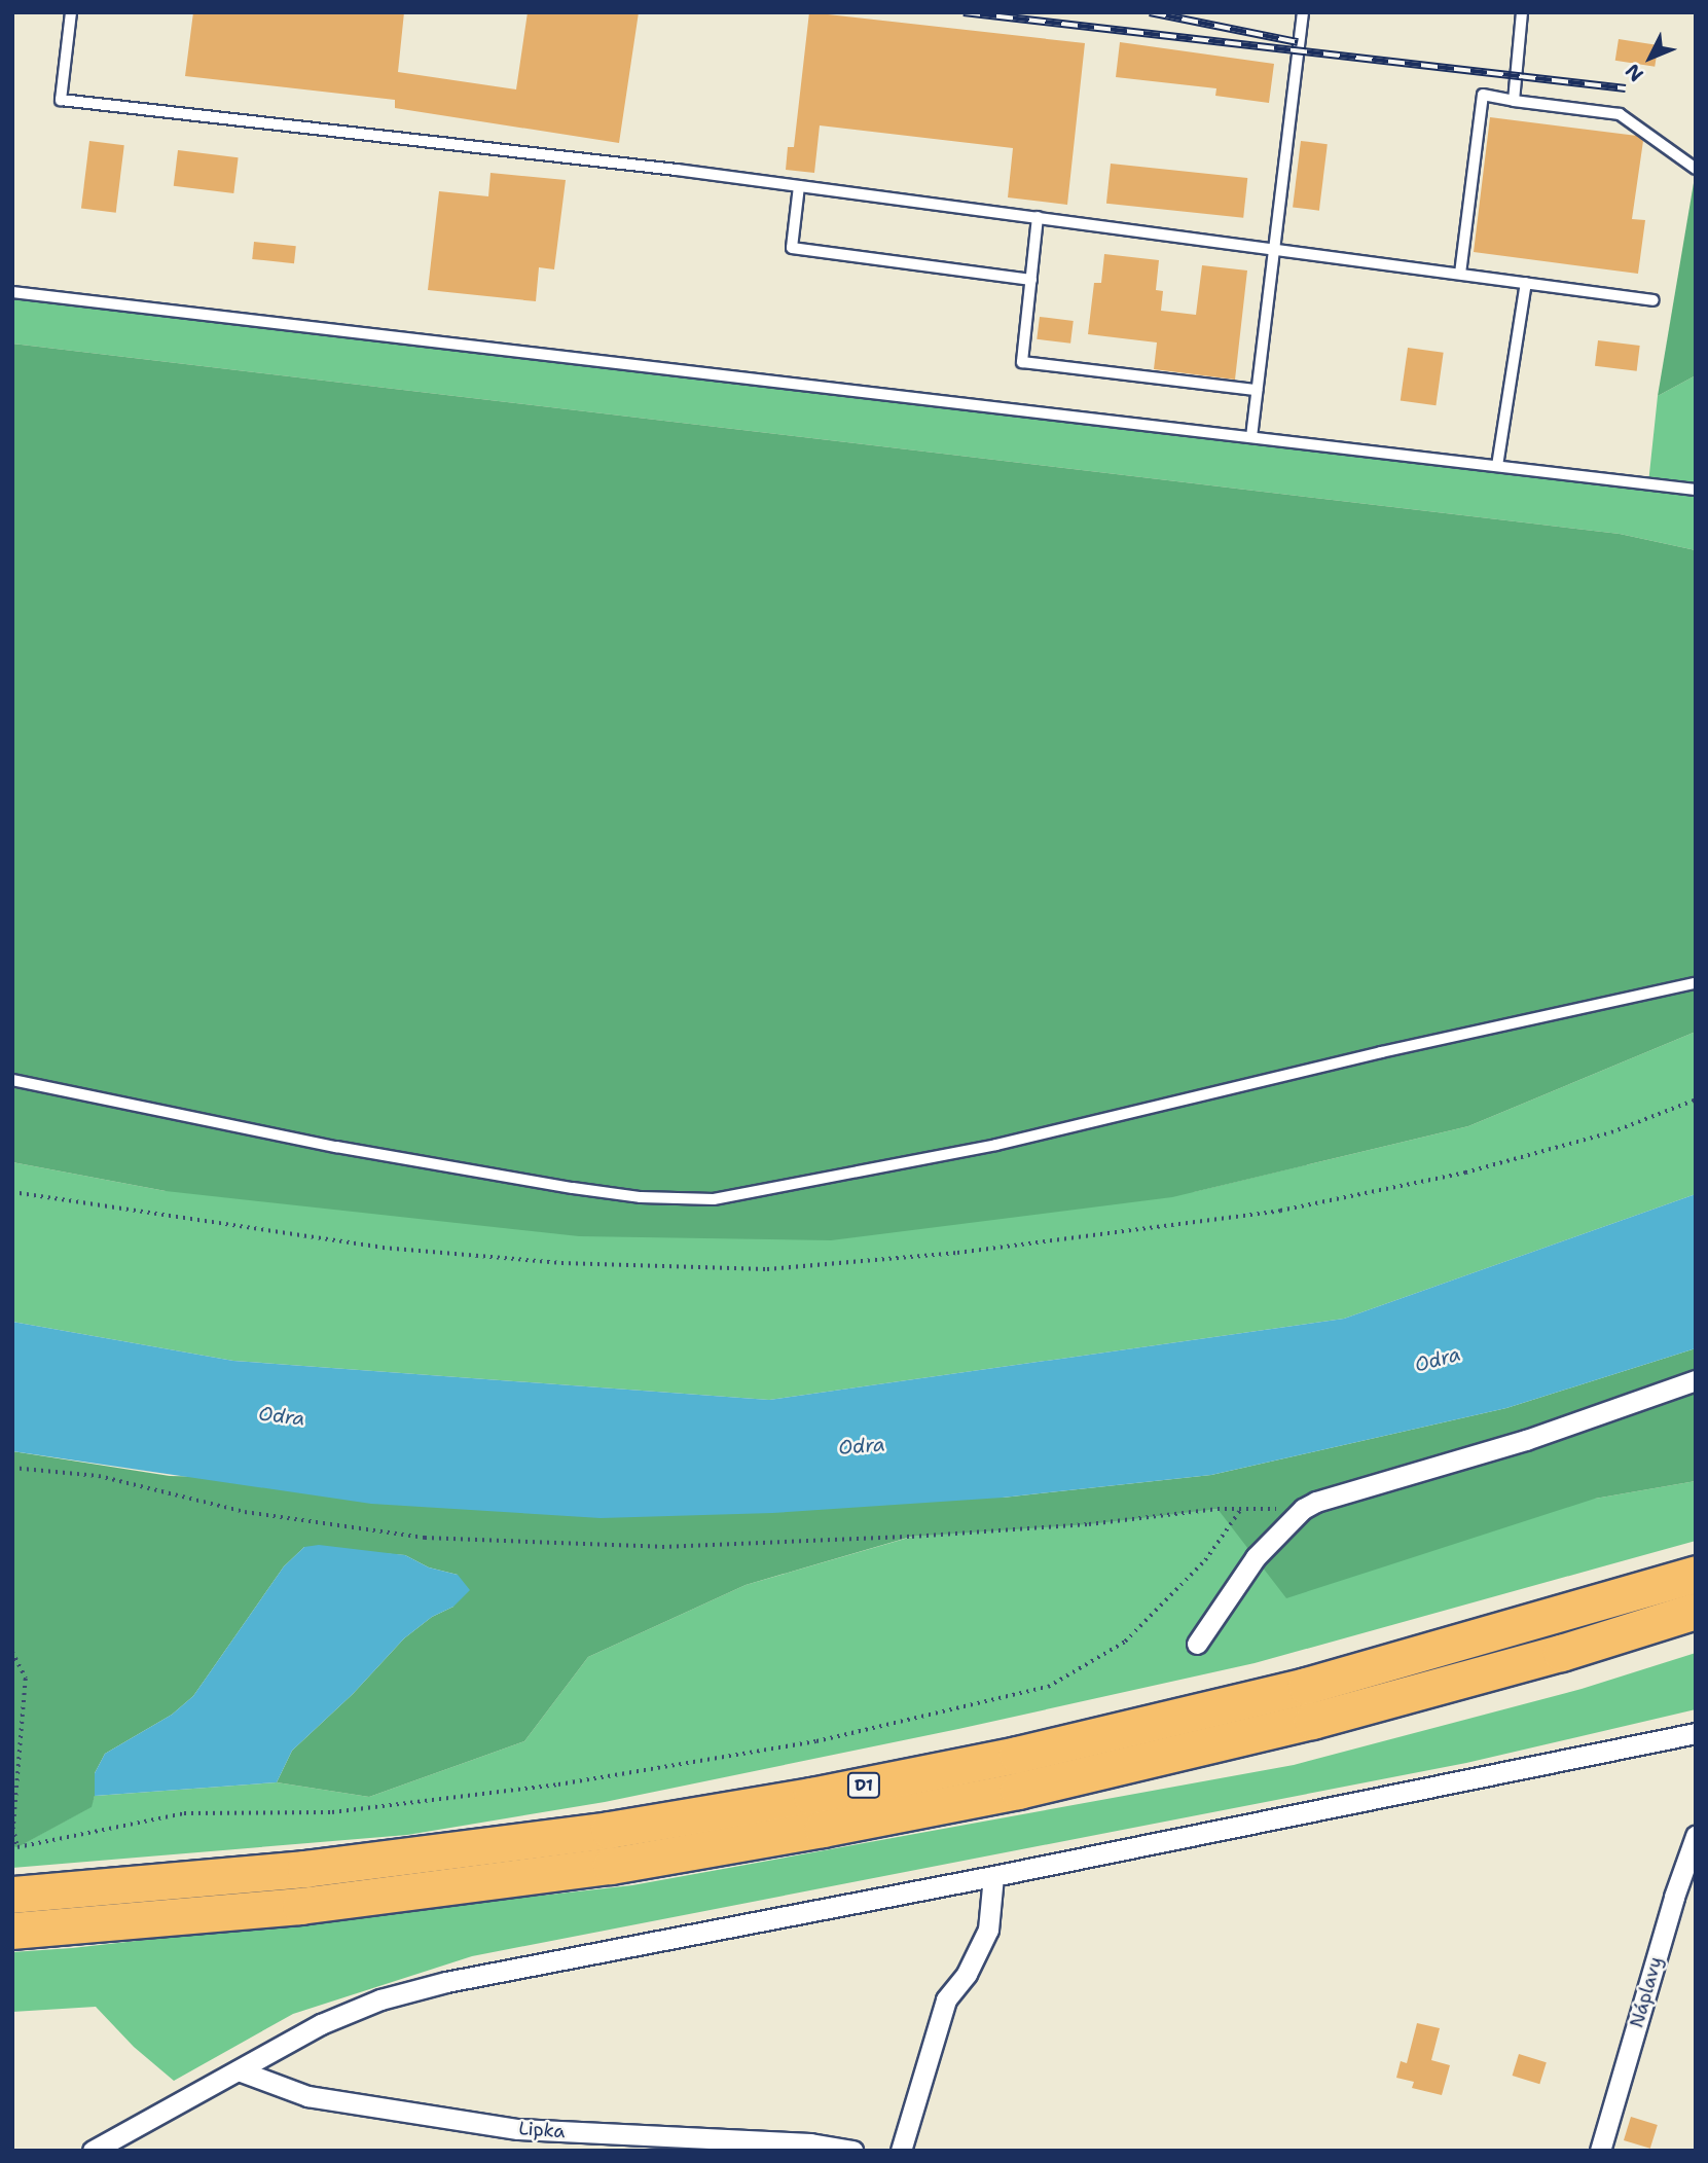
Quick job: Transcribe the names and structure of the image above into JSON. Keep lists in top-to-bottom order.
{
  "streets": {
    "highway": ["D1"],
    "street": ["Náplavy", "Lipka"]
  },
  "water": ["Odra"],
  "north": "bottom left"
}
